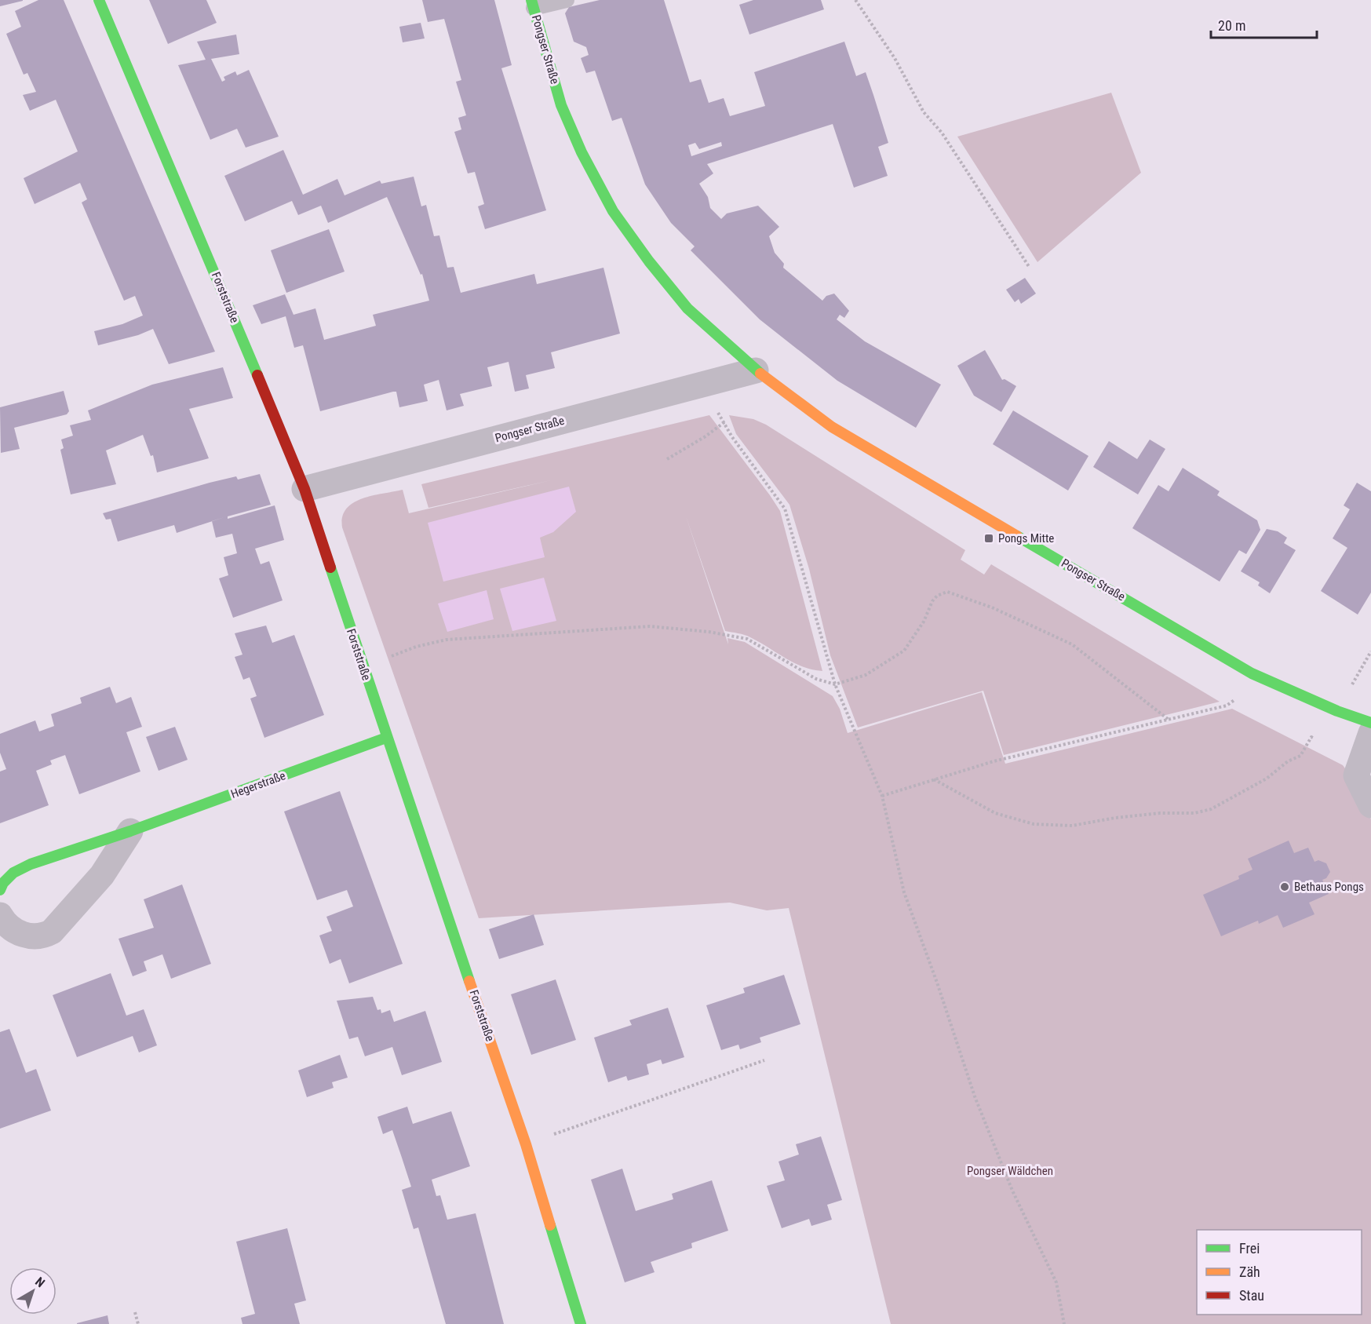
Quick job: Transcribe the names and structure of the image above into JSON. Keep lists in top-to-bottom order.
{
  "streets": {
    "street": ["Pongser Straße", "Forststraße", "Hegerstraße"]
  },
  "crossings": [
    ["Pongser Straße", "Forststraße"],
    ["Forststraße", "Hegerstraße"]
  ],
  "parks": ["Pongser Wäldchen"],
  "places": {
    "transit": ["Pongs Mitte"],
    "other": ["Bethaus Pongs"]
  },
  "legend": ["Frei", "Zäh", "Stau"],
  "scale_bar": "20 m",
  "north": "top right"
}
